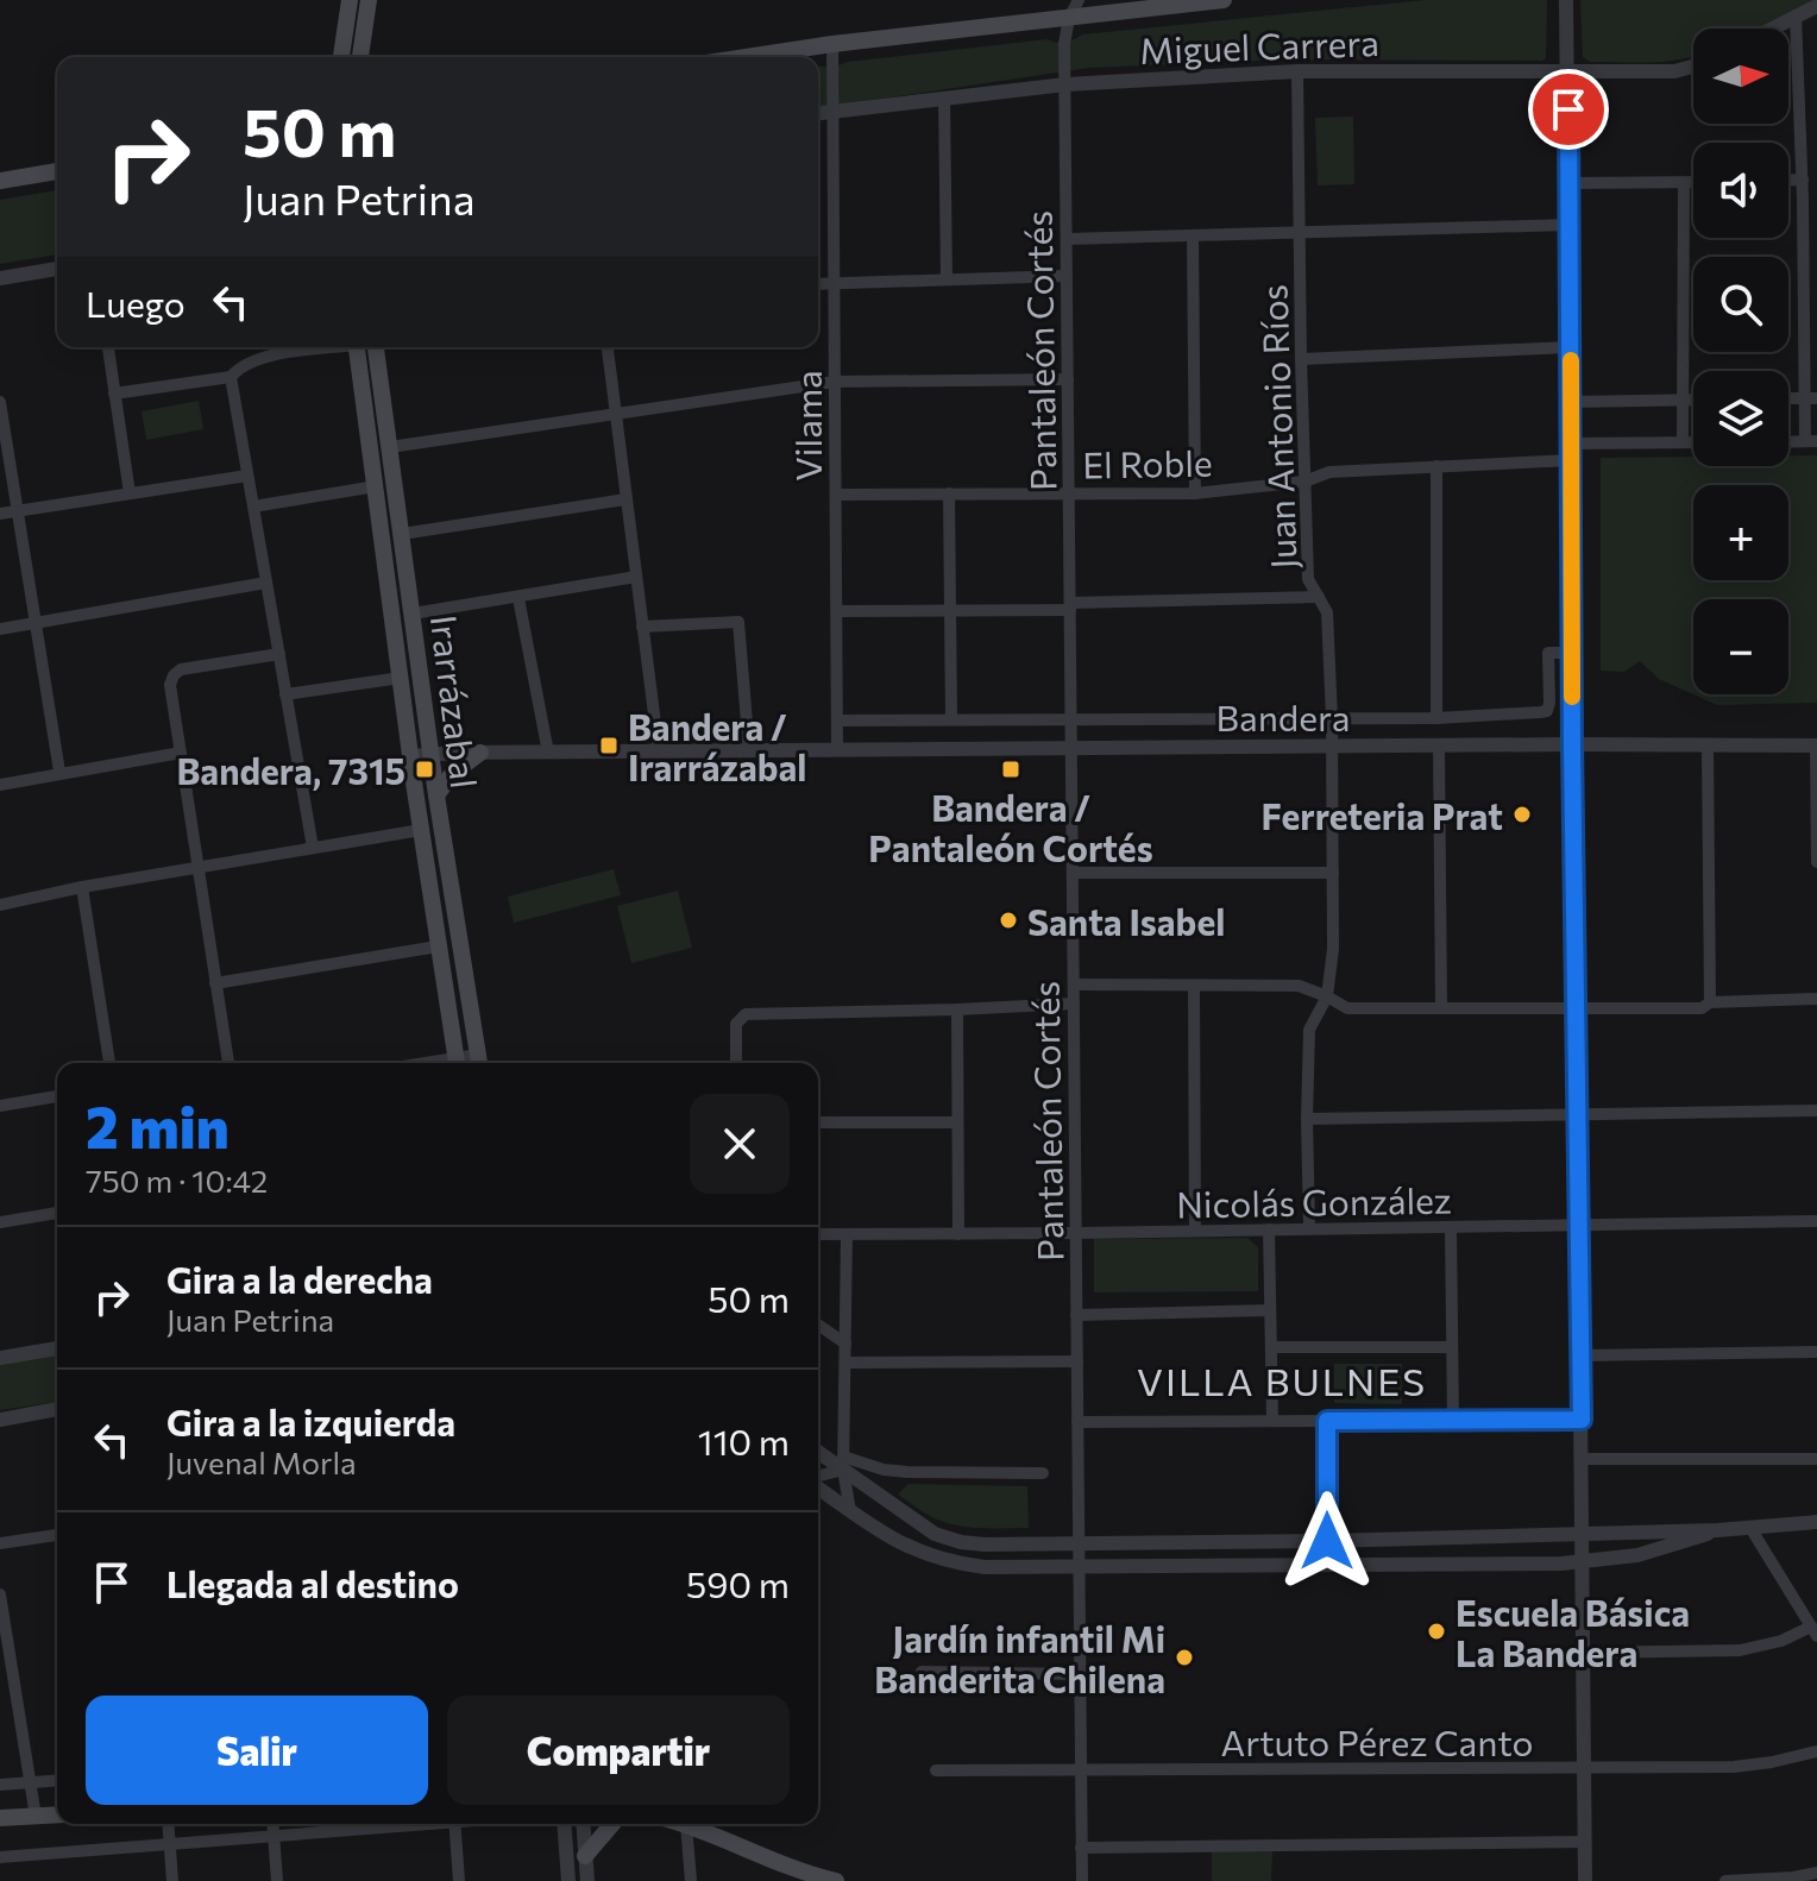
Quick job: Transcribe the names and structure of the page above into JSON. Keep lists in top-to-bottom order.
{
  "streets": {
    "main road": ["Irarrázabal"],
    "street": [
      "Miguel Carrera",
      "Pantaleón Cortés",
      "Vilama",
      "Juan Antonio Ríos",
      "El Roble",
      "Bandera",
      "Nicolás González",
      "Artuto Pérez Canto"
    ]
  },
  "crossings": [
    ["Miguel Carrera", "Pantaleón Cortés"],
    ["Miguel Carrera", "Vilama"],
    ["Miguel Carrera", "Juan Antonio Ríos"],
    ["Pantaleón Cortés", "El Roble"],
    ["Pantaleón Cortés", "Bandera"],
    ["Pantaleón Cortés", "Nicolás González"],
    ["Pantaleón Cortés", "Artuto Pérez Canto"],
    ["Vilama", "El Roble"],
    ["Vilama", "Bandera"],
    ["Juan Antonio Ríos", "El Roble"],
    ["Juan Antonio Ríos", "Bandera"],
    ["Juan Antonio Ríos", "Nicolás González"],
    ["Irarrázabal", "Bandera"]
  ],
  "districts": ["VILLA BULNES"],
  "places": {
    "transit": ["Bandera / Irarrázabal", "Bandera, 7315", "Bandera / Pantaleón Cortés"],
    "other": [
      "Ferreteria Prat",
      "Santa Isabel",
      "Escuela Básica La Bandera",
      "Jardín infantil Mi Banderita Chilena"
    ]
  },
  "north": "right",
  "page": {
    "map_buttons": ["+", "−"],
    "turn": ["50 m", "Juan Petrina"],
    "then": "Luego",
    "heading": ["2 min", "750 m · 10:42"],
    "list": [
      {
        "name": "Gira a la derecha",
        "note": "Juan Petrina",
        "value": "50 m"
      },
      {
        "name": "Gira a la izquierda",
        "note": "Juvenal Morla",
        "value": "110 m"
      },
      {
        "name": "Llegada al destino",
        "value": "590 m"
      }
    ],
    "buttons": ["Salir", "Compartir"]
  }
}
